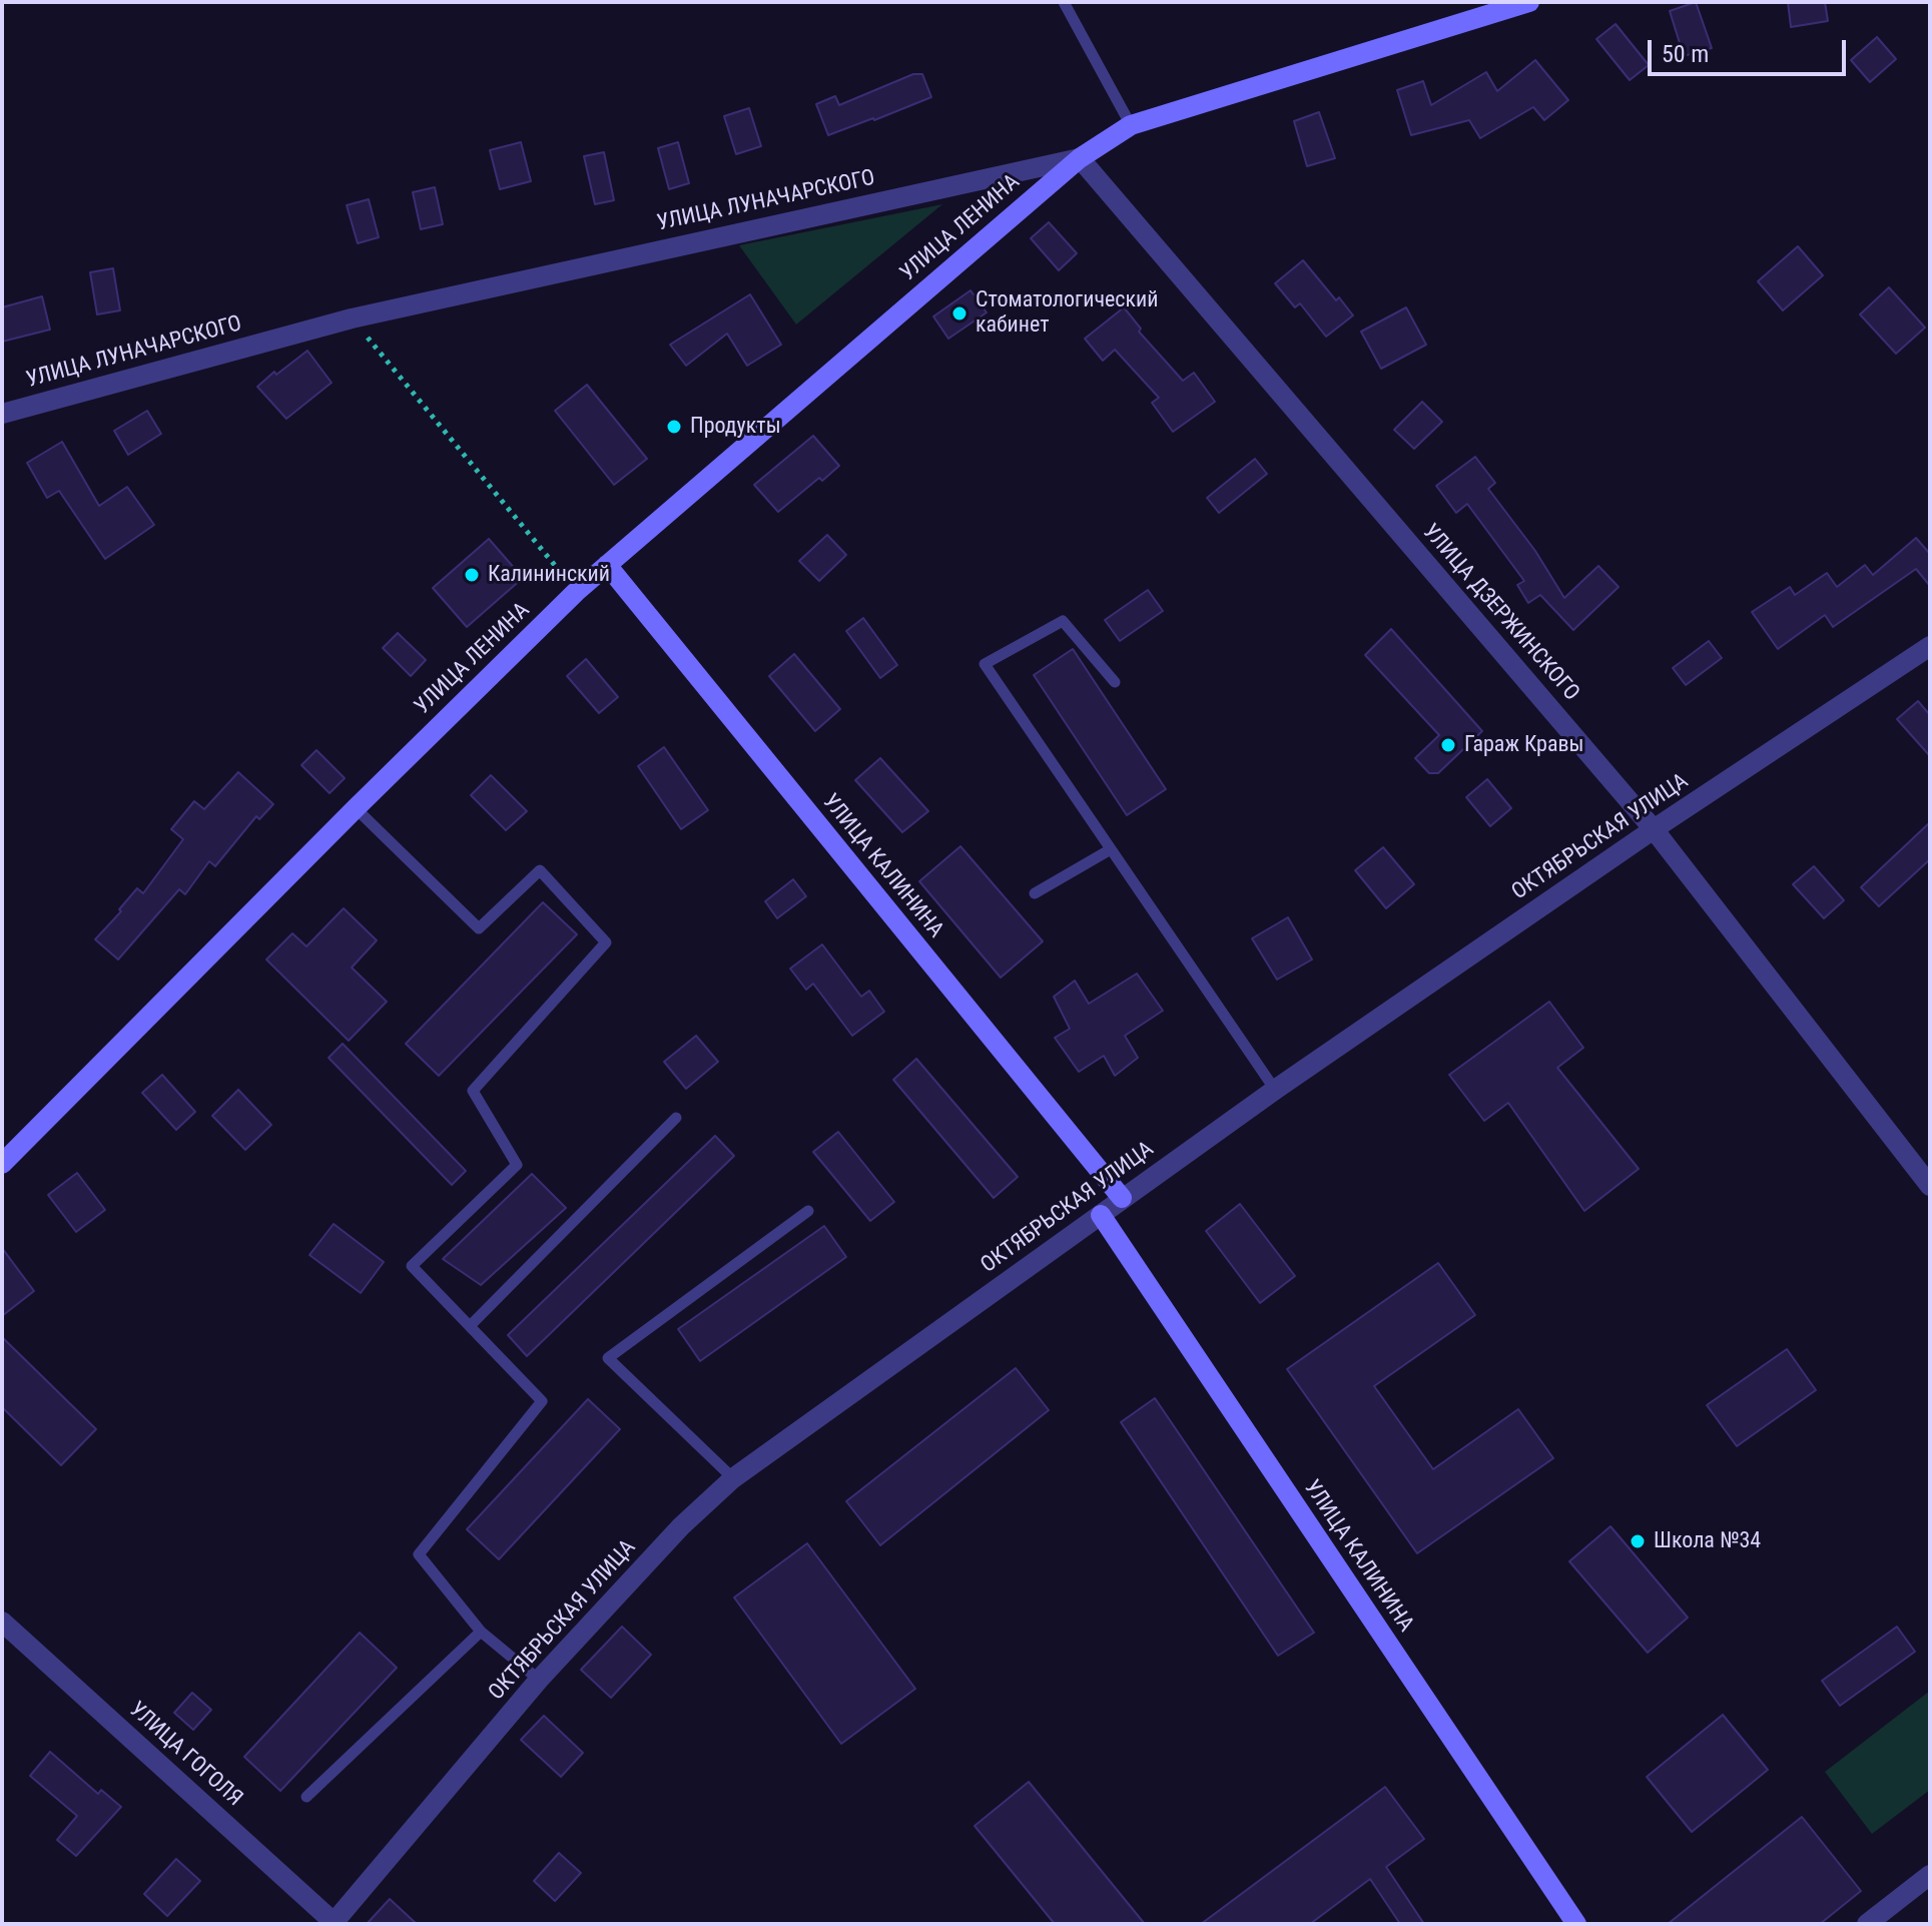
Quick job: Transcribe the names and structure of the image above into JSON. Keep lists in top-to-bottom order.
{
  "streets": {
    "street": [
      "УЛИЦА ЛУНАЧАРСКОГО",
      "УЛИЦА ЛЕНИНА",
      "УЛИЦА ДЗЕРЖИНСКОГО",
      "ОКТЯБРЬСКАЯ УЛИЦА",
      "УЛИЦА КАЛИНИНА",
      "УЛИЦА ГОГОЛЯ"
    ]
  },
  "crossings": [
    ["УЛИЦА ЛУНАЧАРСКОГО", "УЛИЦА ЛЕНИНА"],
    ["УЛИЦА ЛУНАЧАРСКОГО", "УЛИЦА ДЗЕРЖИНСКОГО"],
    ["УЛИЦА ЛЕНИНА", "УЛИЦА ДЗЕРЖИНСКОГО"],
    ["УЛИЦА ЛЕНИНА", "УЛИЦА КАЛИНИНА"],
    ["УЛИЦА ДЗЕРЖИНСКОГО", "ОКТЯБРЬСКАЯ УЛИЦА"],
    ["ОКТЯБРЬСКАЯ УЛИЦА", "УЛИЦА КАЛИНИНА"],
    ["ОКТЯБРЬСКАЯ УЛИЦА", "УЛИЦА ГОГОЛЯ"]
  ],
  "places": [
    "Стоматологический кабинет",
    "Продукты",
    "Калининский",
    "Гараж Кравы",
    "Школа №34"
  ],
  "scale_bar": "50 m"
}
